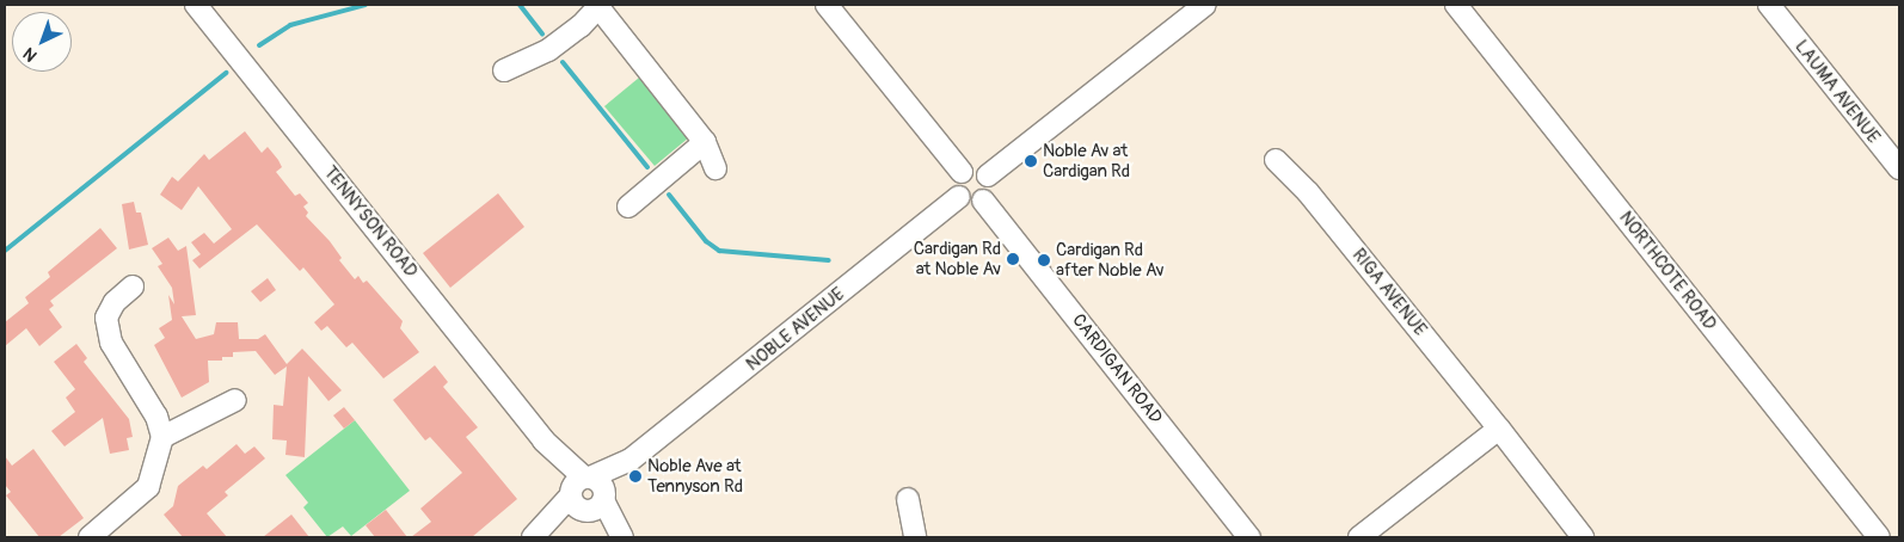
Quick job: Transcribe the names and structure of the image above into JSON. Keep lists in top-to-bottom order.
{
  "streets": {
    "street": [
      "LAUMA AVENUE",
      "TENNYSON ROAD",
      "NORTHCOTE ROAD",
      "RIGA AVENUE",
      "NOBLE AVENUE",
      "CARDIGAN ROAD"
    ]
  },
  "crossings": [
    ["TENNYSON ROAD", "NOBLE AVENUE"],
    ["NOBLE AVENUE", "CARDIGAN ROAD"]
  ],
  "places": [
    "Noble Av at Cardigan Rd",
    "Cardigan Rd at Noble Av",
    "Cardigan Rd after Noble Av",
    "Noble Ave at Tennyson Rd"
  ],
  "north": "bottom left"
}
